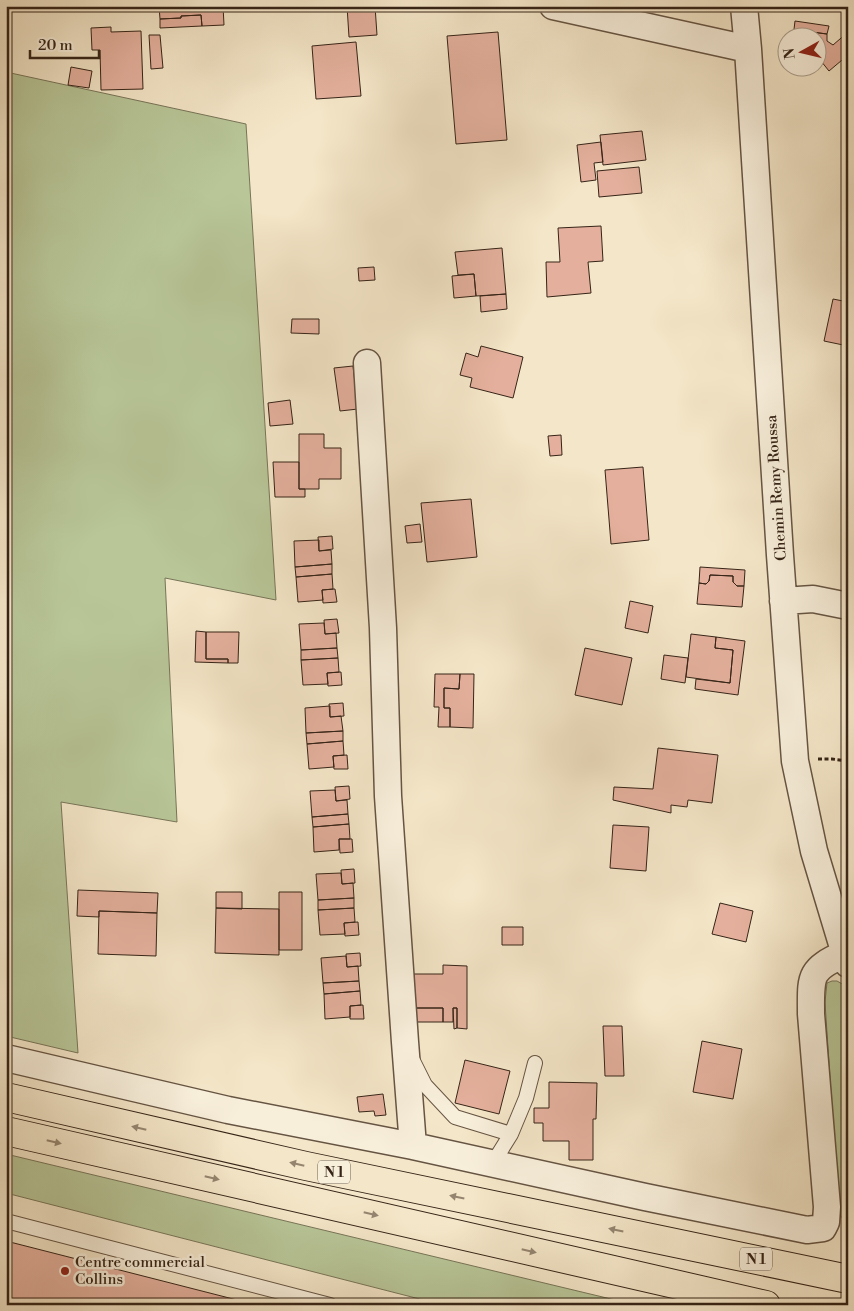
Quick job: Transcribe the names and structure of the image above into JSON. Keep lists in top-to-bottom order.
{
  "streets": {
    "highway": ["N 1"],
    "street": ["Chemin Remy Roussa"]
  },
  "places": ["Centre commercial Collins"],
  "scale_bar": "20 m",
  "north": "left"
}
